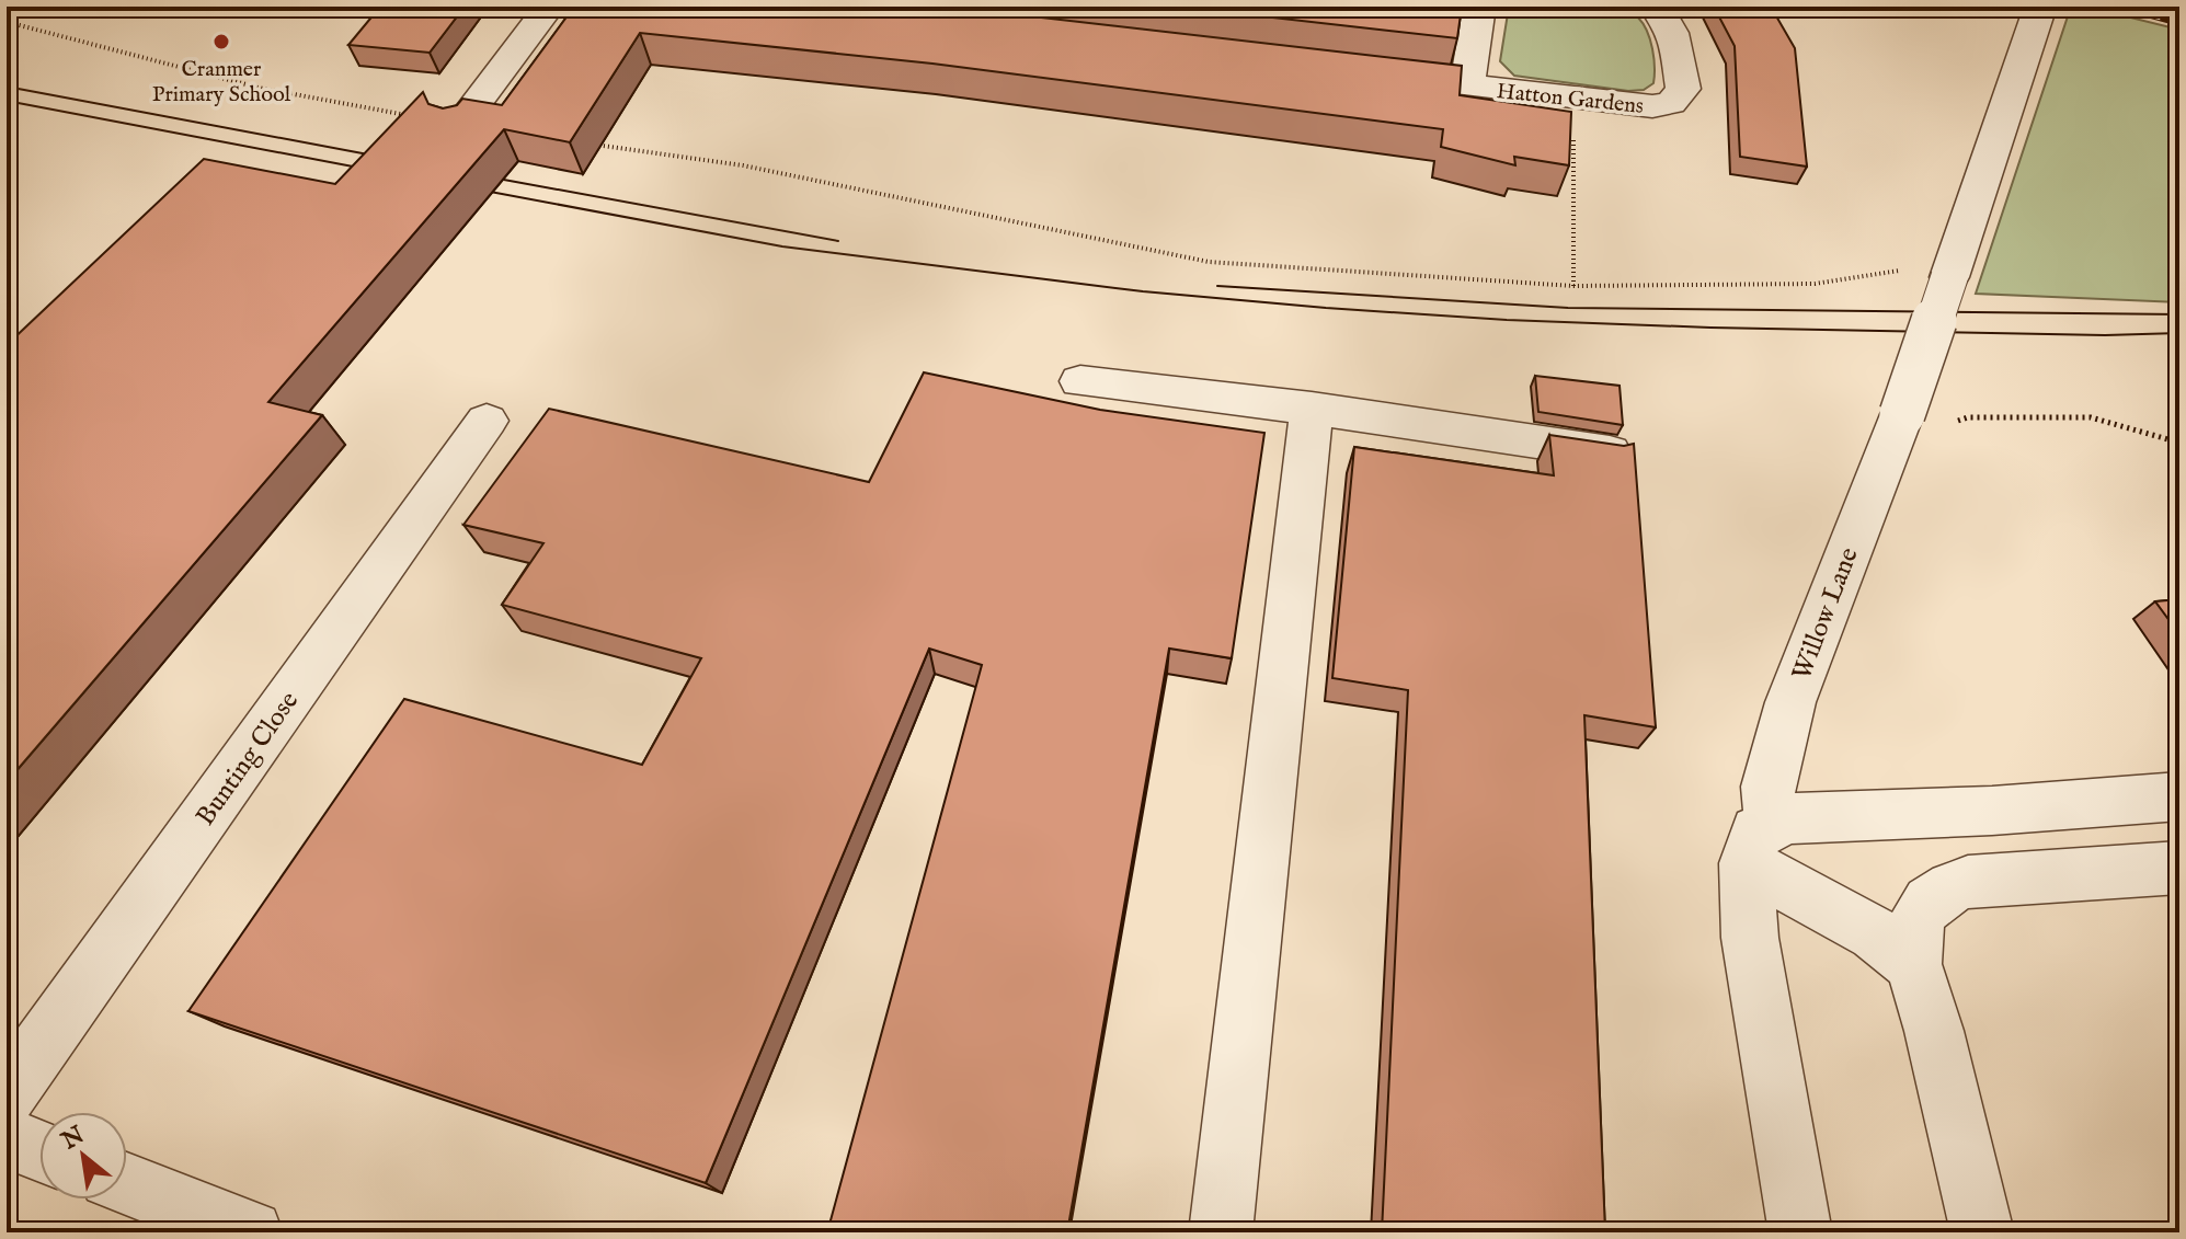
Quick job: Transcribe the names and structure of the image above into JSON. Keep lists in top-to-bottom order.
{
  "streets": {
    "street": ["Hatton Gardens", "Willow Lane", "Bunting Close"]
  },
  "places": ["Cranmer Primary School"],
  "north": "top left"
}
